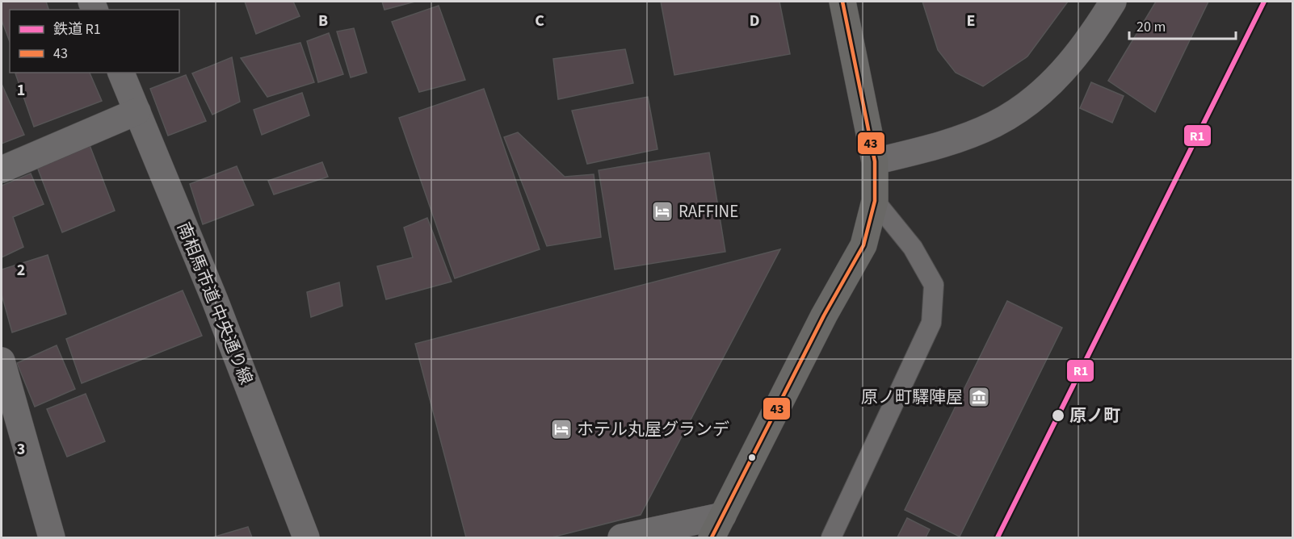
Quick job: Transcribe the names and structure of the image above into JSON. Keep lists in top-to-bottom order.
{
  "streets": {
    "street": ["南相馬市道 中央通り線"]
  },
  "places": {
    "hotel": ["RAFFINE", "ホテル丸屋グランデ"],
    "museum": ["原ノ町驛陣屋"],
    "other": ["原ノ町"]
  },
  "lines": ["rail line R1", "transit line 43"],
  "legend": ["鉄道 R1", "43"],
  "scale_bar": "20 m",
  "grid": {
    "columns": [
      "B",
      "C",
      "D",
      "E"
    ],
    "rows": ["1", "2", "3"]
  }
}
